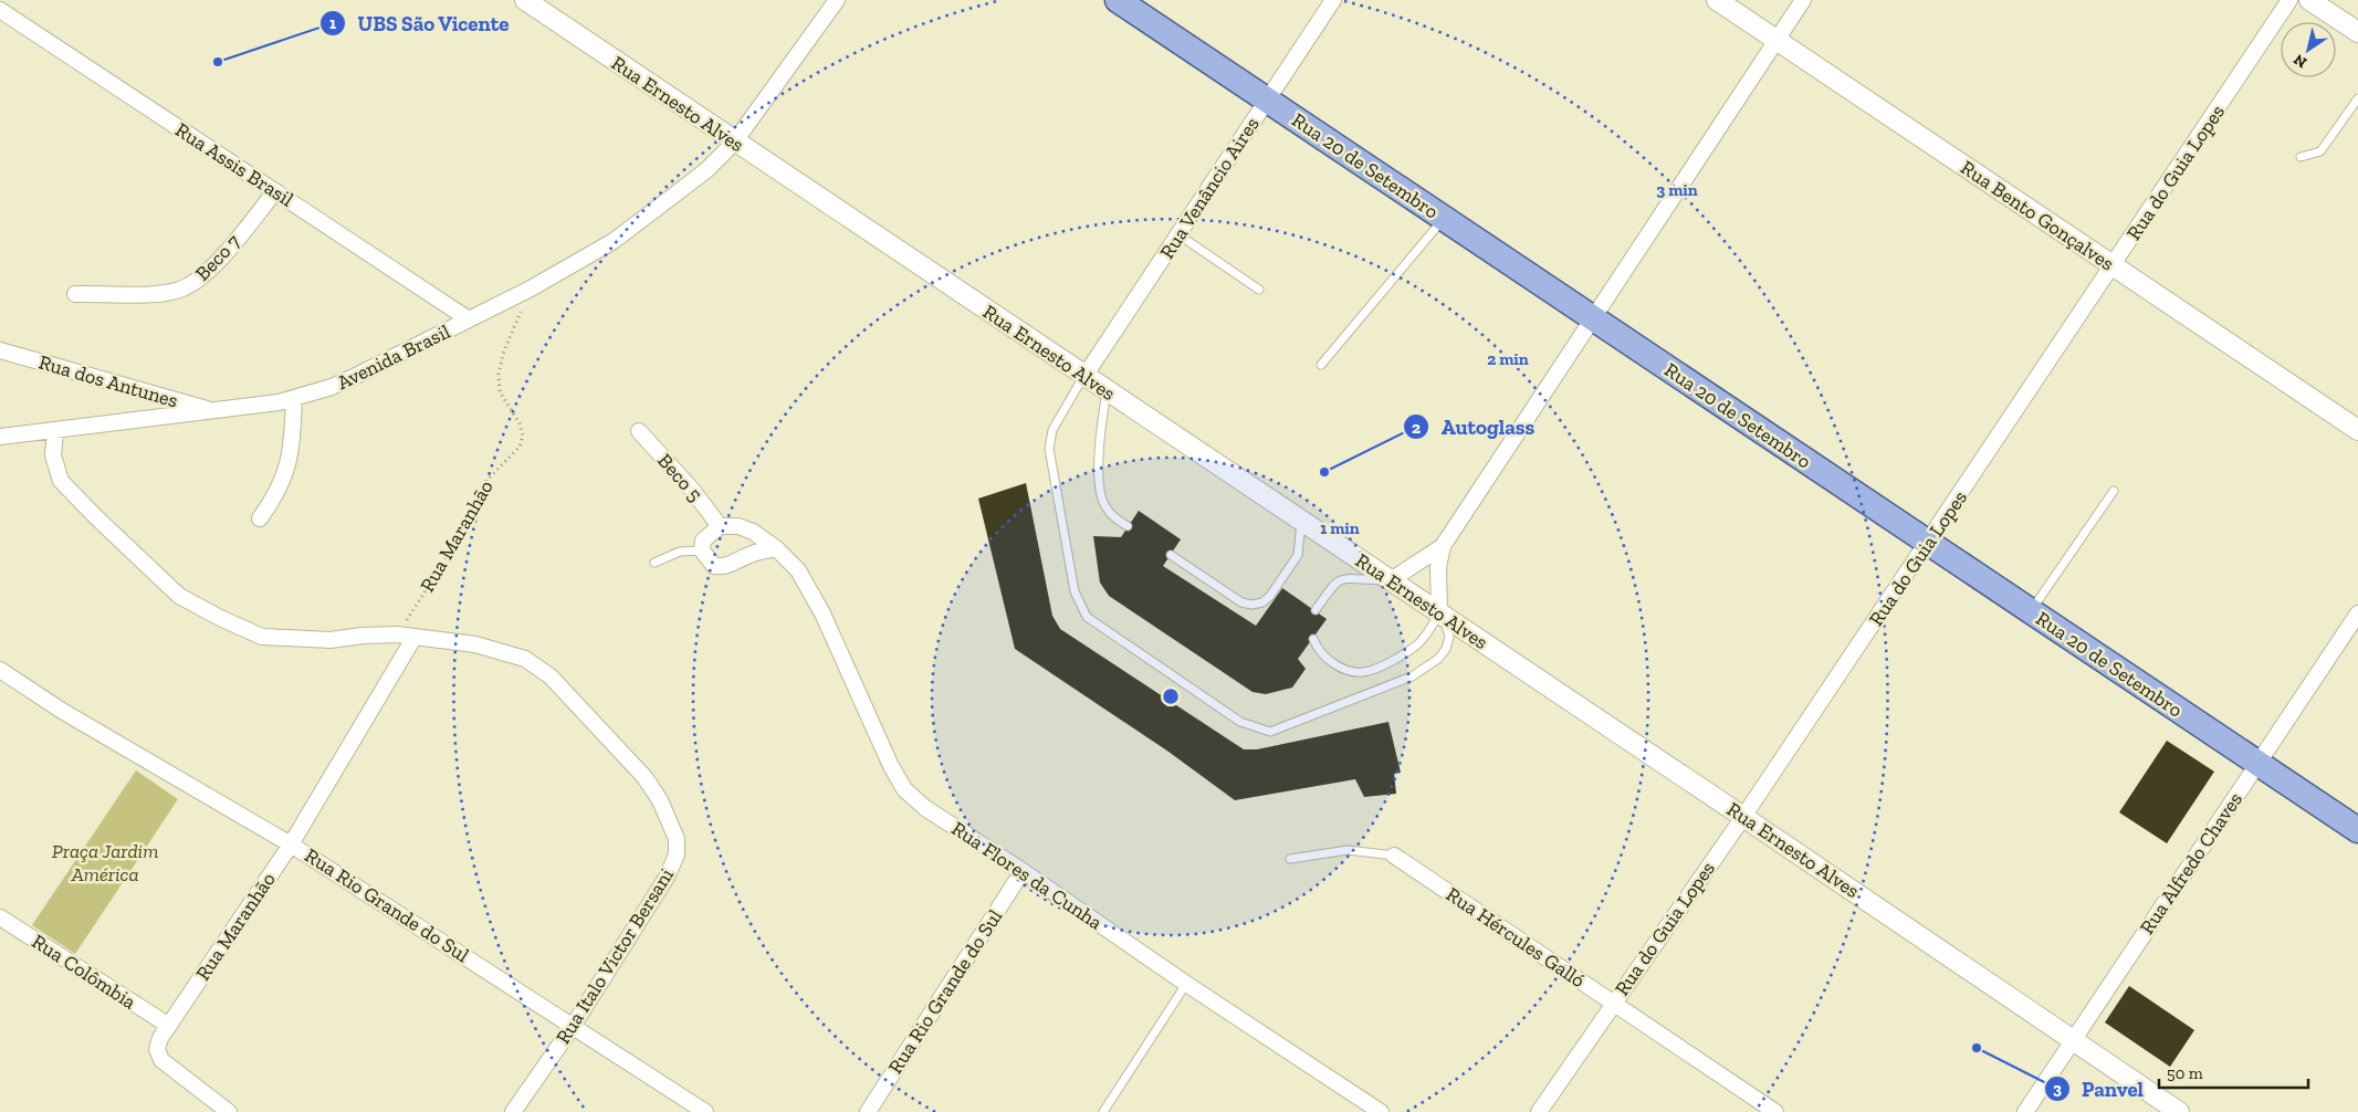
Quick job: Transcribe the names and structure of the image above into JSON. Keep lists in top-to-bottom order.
{
  "streets": {
    "main road": ["Rua 20 de Setembro"],
    "street": [
      "Rua Ernesto Alves",
      "Rua Assis Brasil",
      "Rua do Guia Lopes",
      "Rua Venâncio Aires",
      "Rua Bento Gonçalves",
      "Beco 7",
      "Avenida Brasil",
      "Rua dos Antunes",
      "Beco 5",
      "Rua Maranhão",
      "Rua Alfredo Chaves",
      "Rua Flores da Cunha",
      "Rua Rio Grande do Sul",
      "Rua Hércules Galló",
      "Rua Italo Victor Bersani",
      "Rua Colômbia"
    ]
  },
  "crossings": [
    ["Rua Ernesto Alves", "Rua do Guia Lopes"],
    ["Rua Ernesto Alves", "Rua Venâncio Aires"],
    ["Rua Ernesto Alves", "Avenida Brasil"],
    ["Rua Ernesto Alves", "Rua Alfredo Chaves"],
    ["Rua Assis Brasil", "Beco 7"],
    ["Rua Assis Brasil", "Avenida Brasil"],
    ["Rua 20 de Setembro", "Rua do Guia Lopes"],
    ["Rua 20 de Setembro", "Rua Venâncio Aires"],
    ["Rua 20 de Setembro", "Rua Alfredo Chaves"],
    ["Rua do Guia Lopes", "Rua Bento Gonçalves"],
    ["Rua do Guia Lopes", "Rua Hércules Galló"],
    ["Avenida Brasil", "Rua dos Antunes"],
    ["Avenida Brasil", "Rua Maranhão"],
    ["Avenida Brasil", "Rua Italo Victor Bersani"],
    ["Beco 5", "Rua Flores da Cunha"],
    ["Rua Maranhão", "Rua Rio Grande do Sul"],
    ["Rua Maranhão", "Rua Italo Victor Bersani"],
    ["Rua Maranhão", "Rua Colômbia"],
    ["Rua Flores da Cunha", "Rua Rio Grande do Sul"],
    ["Rua Rio Grande do Sul", "Rua Italo Victor Bersani"]
  ],
  "parks": ["Praça Jardim América"],
  "places": ["UBS São Vicente", "Autoglass", "Panvel"],
  "scale_bar": "50 m",
  "north": "bottom left",
  "rings": ["3 min", "2 min", "1 min"]
}
